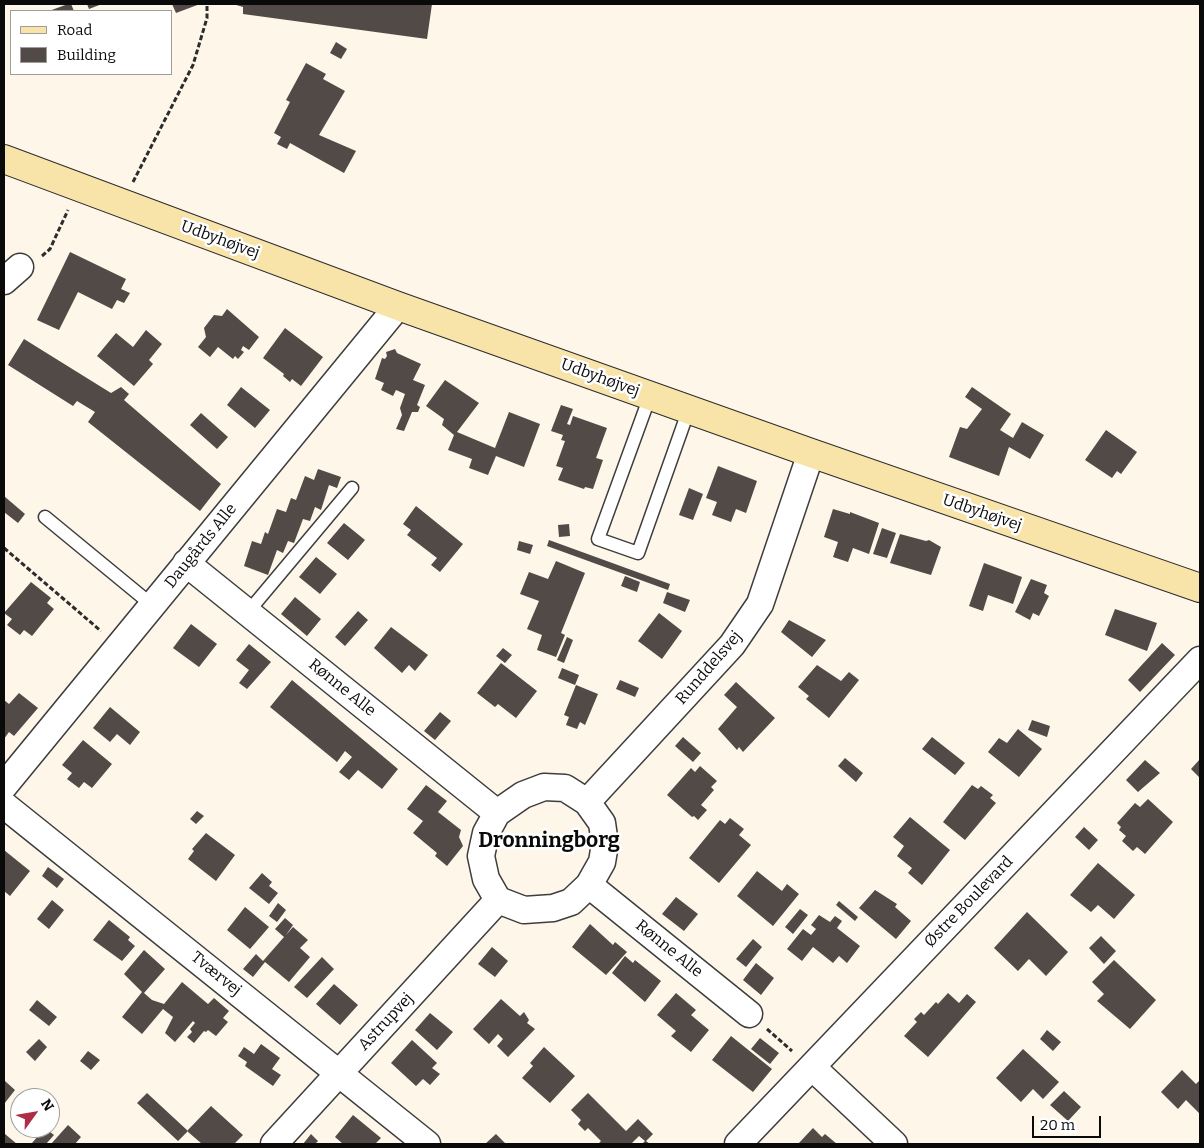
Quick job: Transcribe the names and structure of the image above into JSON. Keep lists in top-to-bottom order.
{
  "streets": {
    "street": [
      "Udbyhøjvej",
      "Daugårds Alle",
      "Runddelsvej",
      "Rønne Alle",
      "Østre Boulevard",
      "Tværvej",
      "Astrupvej"
    ]
  },
  "crossings": [
    ["Udbyhøjvej", "Daugårds Alle"],
    ["Udbyhøjvej", "Runddelsvej"],
    ["Daugårds Alle", "Rønne Alle"],
    ["Runddelsvej", "Rønne Alle"],
    ["Runddelsvej", "Astrupvej"],
    ["Rønne Alle", "Astrupvej"],
    ["Tværvej", "Astrupvej"]
  ],
  "districts": ["Dronningborg"],
  "legend": ["Road", "Building"],
  "scale_bar": "20 m",
  "north": "top right"
}
